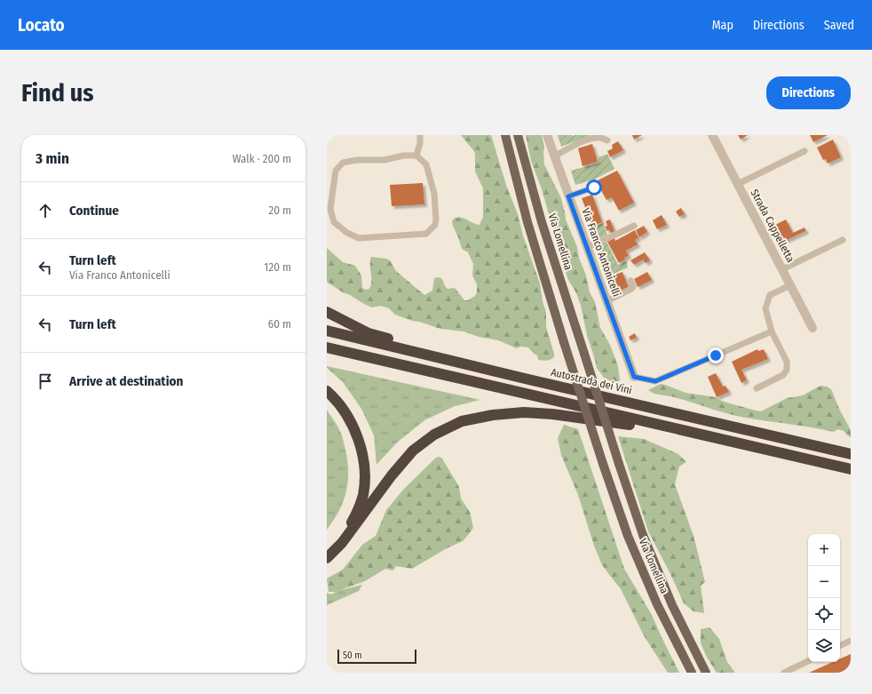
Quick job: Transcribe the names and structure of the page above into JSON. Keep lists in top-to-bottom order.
{
  "streets": {
    "highway": ["Autostrada dei Vini"],
    "main road": ["Via Lomellina"],
    "street": ["Strada Cappelletta", "Via Franco Antonicelli"]
  },
  "scale_bar": "50 m",
  "page": {
    "header": "Locato",
    "nav": ["Map", "Directions", "Saved"],
    "buttons": "Directions",
    "title": "Find us",
    "heading": ["3 min", "Walk · 200 m"],
    "list": [
      ["Continue", "20 m"],
      ["Turn left", "Via Franco Antonicelli", "120 m"],
      ["Turn left", "60 m"],
      "Arrive at destination"
    ],
    "map_buttons": ["+", "−"],
    "scale": "50 m"
  }
}
